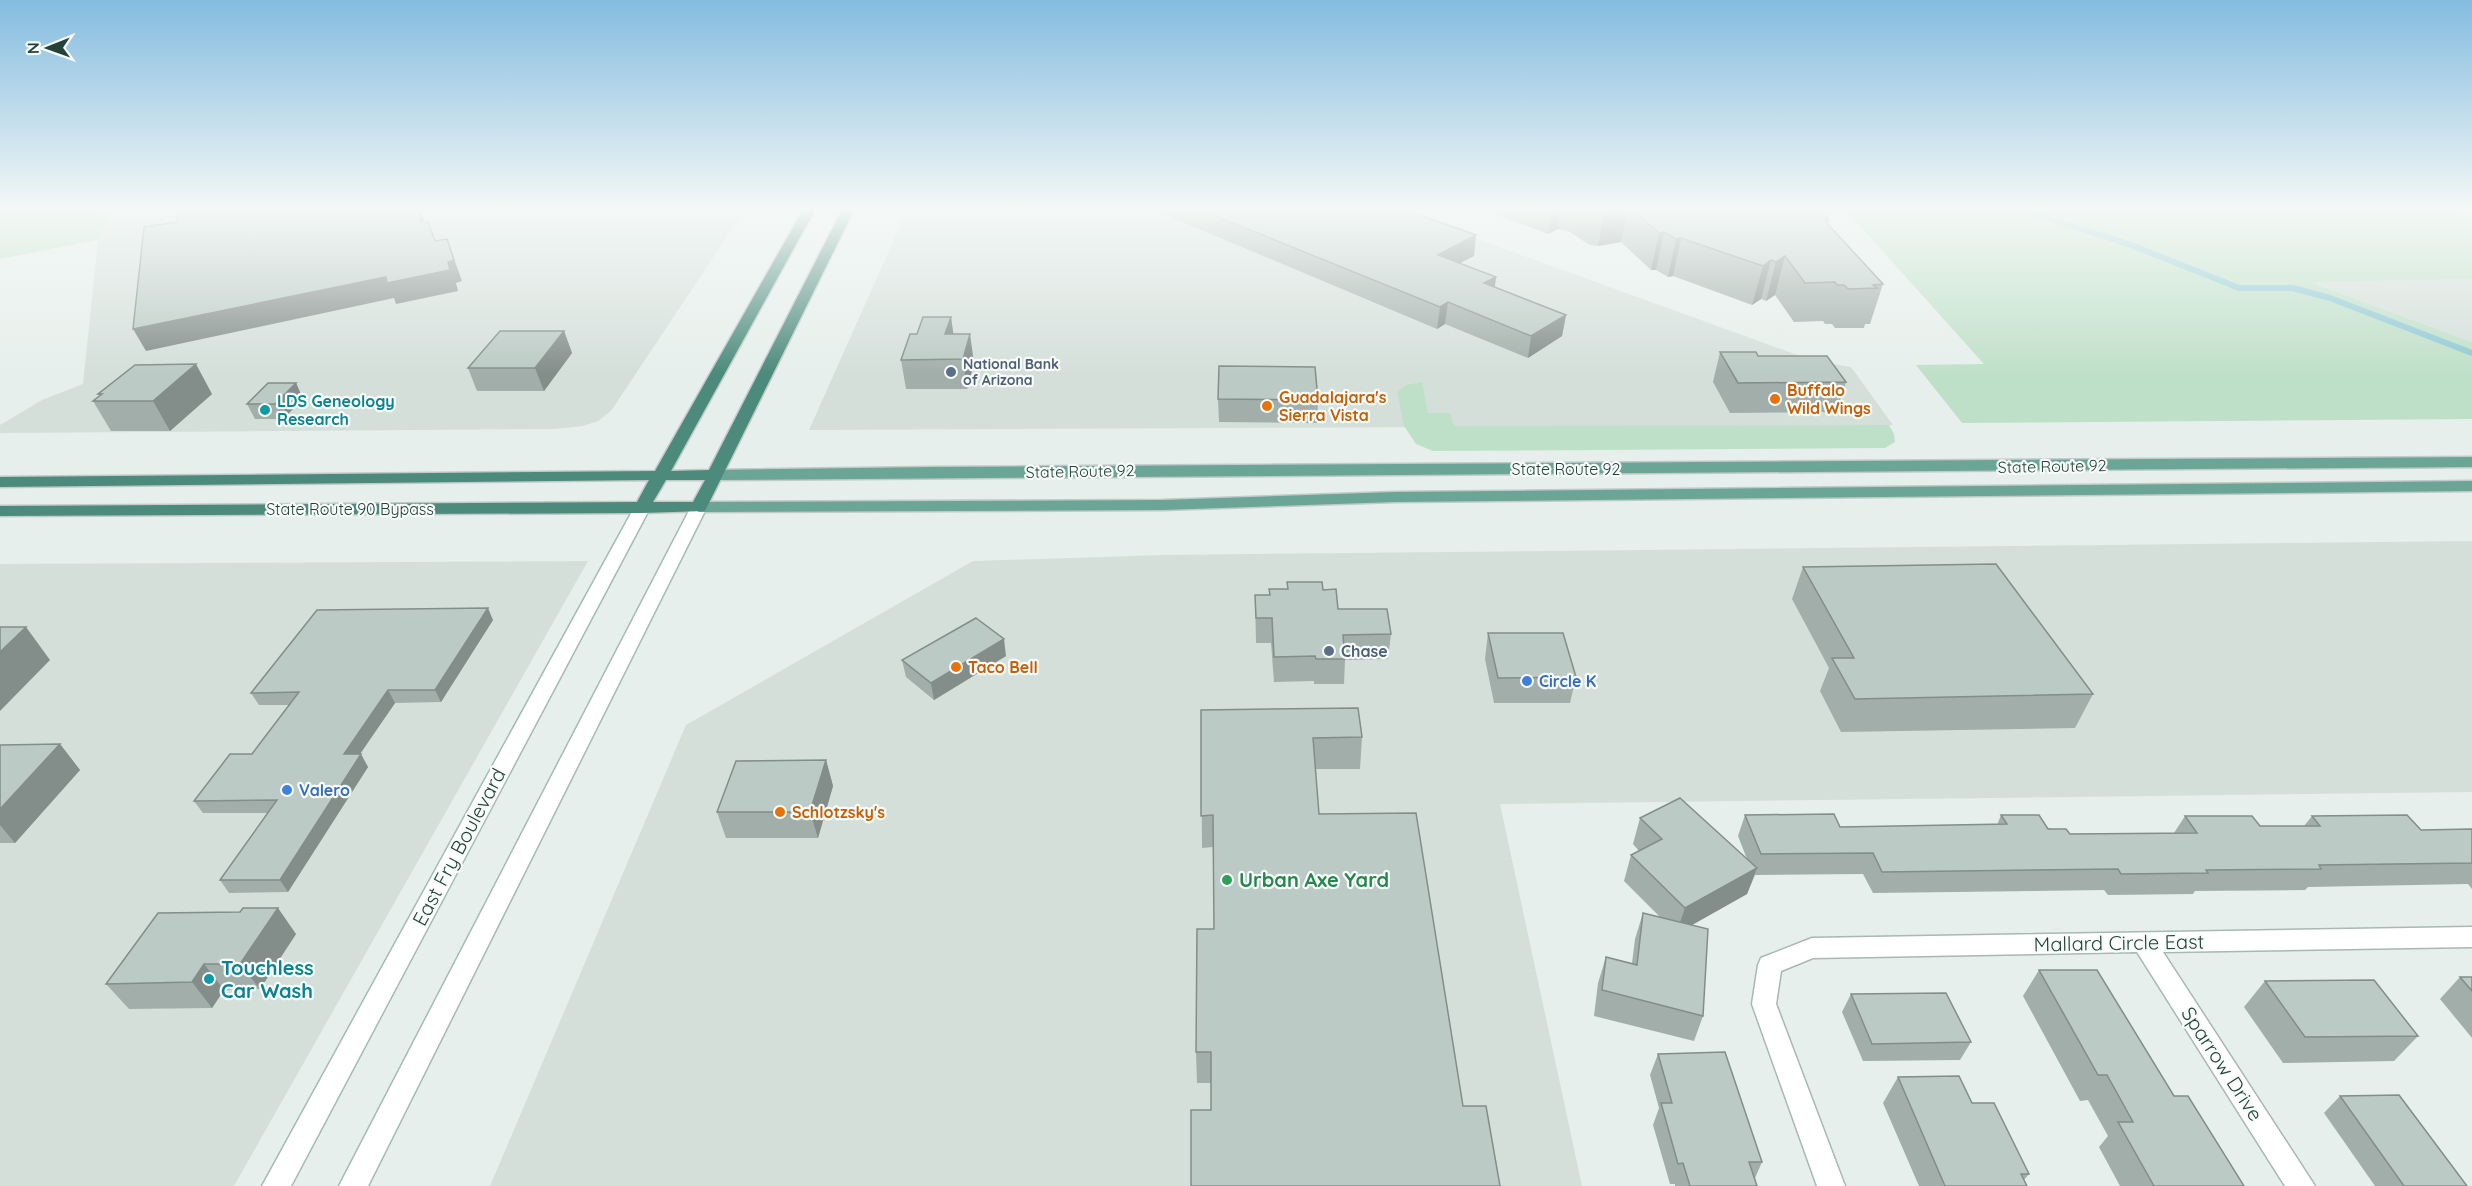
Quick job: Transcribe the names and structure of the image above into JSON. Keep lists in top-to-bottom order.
{
  "streets": {
    "highway": ["State Route 92", "State Route 90 Bypass"],
    "main road": ["East Fry Boulevard", "Mallard Circle East", "Sparrow Drive"]
  },
  "crossings": [
    ["State Route 92", "State Route 90 Bypass"],
    ["State Route 90 Bypass", "East Fry Boulevard"],
    ["Mallard Circle East", "Sparrow Drive"]
  ],
  "places": [
    "National Bank of Arizona",
    "Buffalo Wild Wings",
    "Guadalajara's Sierra Vista",
    "LDS Geneology Research",
    "Chase",
    "Taco Bell",
    "Circle K",
    "Valero",
    "Schlotzsky's",
    "Urban Axe Yard",
    "Touchless Car Wash"
  ],
  "north": "left"
}
